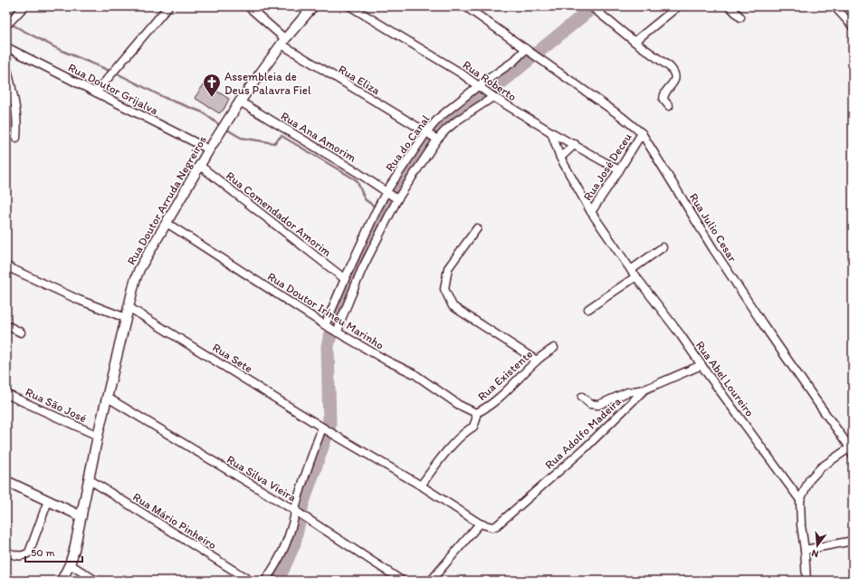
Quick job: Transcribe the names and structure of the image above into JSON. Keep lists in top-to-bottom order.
{
  "streets": {
    "street": [
      "Rua Eliza",
      "Rua Roberto",
      "Rua Doutor Grijalva",
      "Rua Ana Amorim",
      "Rua do Canal",
      "Rua José Deceu",
      "Rua Doutor Arruda Negreiros",
      "Rua Comendador Amorim",
      "Rua Julio Cesar",
      "Rua Doutor Irineu Marinho",
      "Rua Sete",
      "Rua Existente",
      "Rua Abel Loureiro",
      "Rua São José",
      "Rua Adolfo Madeira",
      "Rua Silva Vieira",
      "Rua Mário Pinheiro"
    ]
  },
  "crossings": [
    ["Rua Eliza", "Rua do Canal"],
    ["Rua Eliza", "Rua Doutor Arruda Negreiros"],
    ["Rua Roberto", "Rua do Canal"],
    ["Rua Roberto", "Rua José Deceu"],
    ["Rua Roberto", "Rua Abel Loureiro"],
    ["Rua Doutor Grijalva", "Rua Doutor Arruda Negreiros"],
    ["Rua Ana Amorim", "Rua do Canal"],
    ["Rua Ana Amorim", "Rua Doutor Arruda Negreiros"],
    ["Rua do Canal", "Rua Comendador Amorim"],
    ["Rua do Canal", "Rua Julio Cesar"],
    ["Rua do Canal", "Rua Doutor Irineu Marinho"],
    ["Rua José Deceu", "Rua Julio Cesar"],
    ["Rua José Deceu", "Rua Abel Loureiro"],
    ["Rua Doutor Arruda Negreiros", "Rua Comendador Amorim"],
    ["Rua Doutor Arruda Negreiros", "Rua Doutor Irineu Marinho"],
    ["Rua Doutor Arruda Negreiros", "Rua Sete"],
    ["Rua Doutor Arruda Negreiros", "Rua São José"],
    ["Rua Doutor Arruda Negreiros", "Rua Silva Vieira"],
    ["Rua Doutor Arruda Negreiros", "Rua Mário Pinheiro"],
    ["Rua Doutor Irineu Marinho", "Rua Existente"],
    ["Rua Sete", "Rua Existente"],
    ["Rua Abel Loureiro", "Rua Adolfo Madeira"]
  ],
  "places": {
    "church": ["Assembleia de Deus Palavra Fiel"]
  },
  "scale_bar": "50 m",
  "north": "bottom"
}
